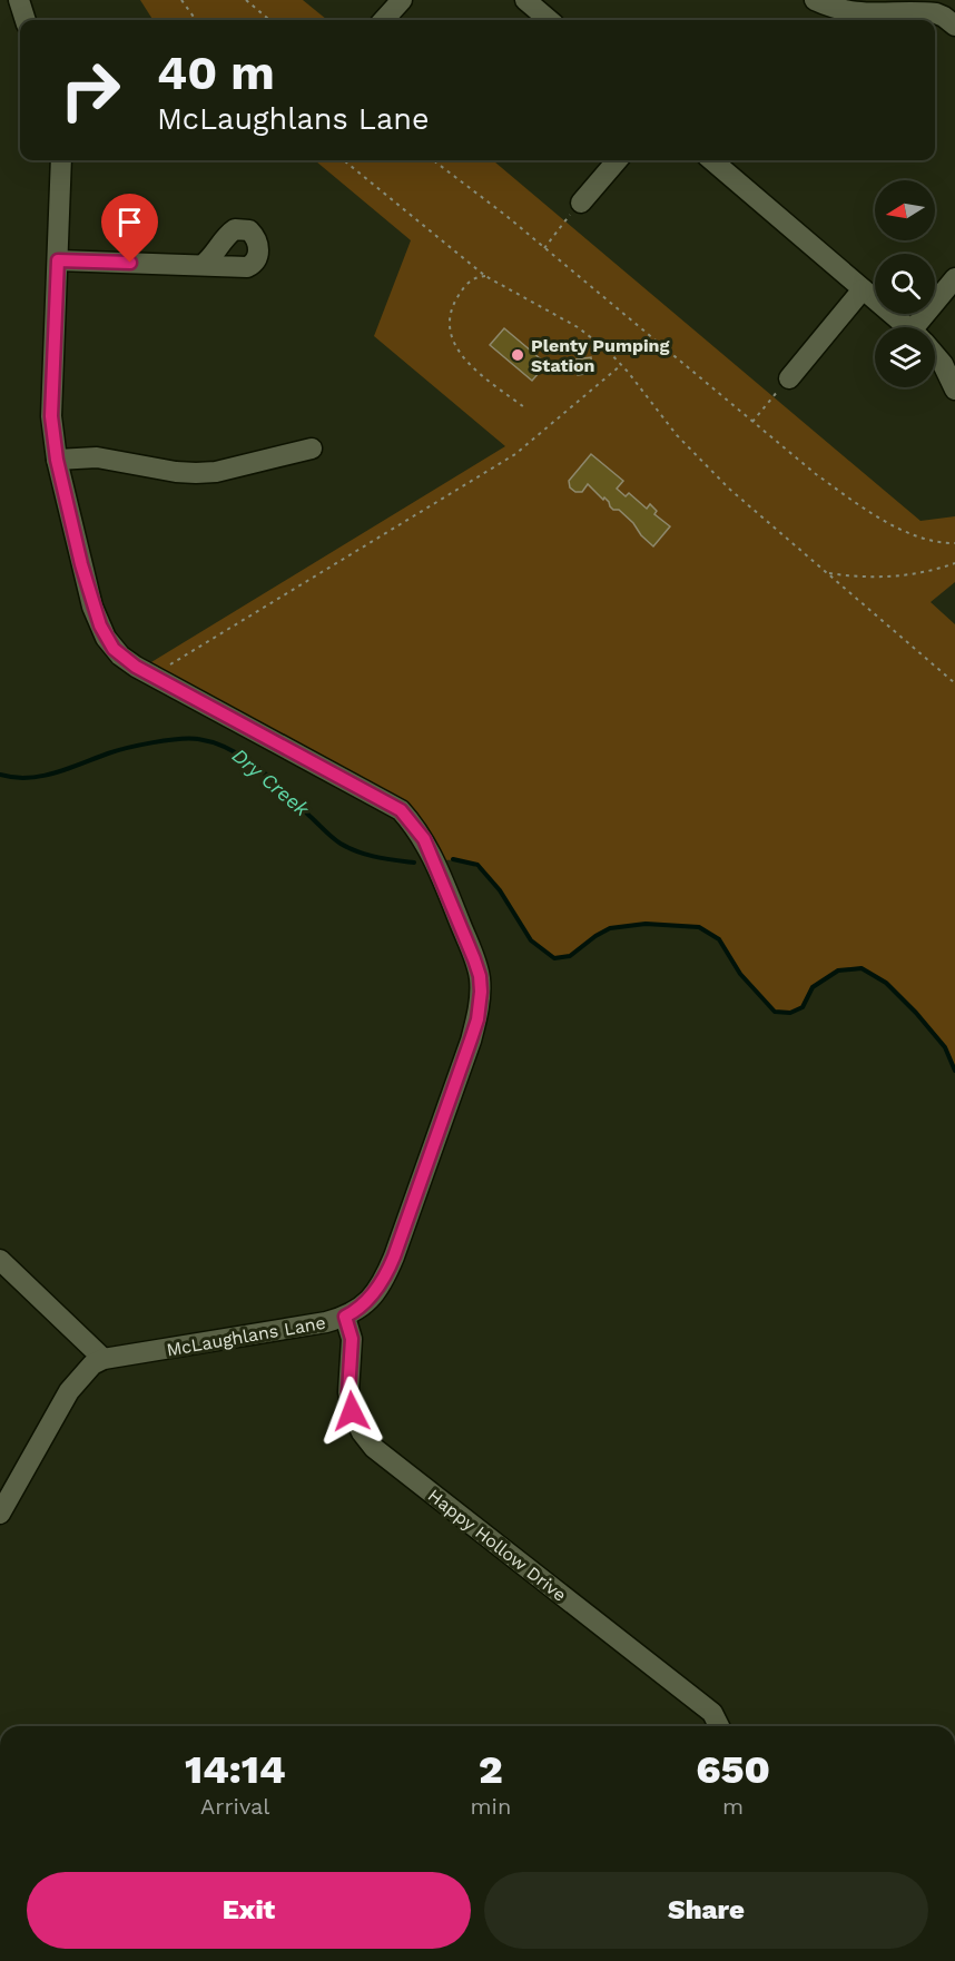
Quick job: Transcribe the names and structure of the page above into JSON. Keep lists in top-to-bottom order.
{
  "streets": {
    "street": ["McLaughlans Lane", "Happy Hollow Drive"]
  },
  "crossings": [
    ["McLaughlans Lane", "Happy Hollow Drive"]
  ],
  "water": ["Dry Creek"],
  "places": ["Plenty Pumping Station"],
  "north": "left",
  "page": {
    "turn": ["40 m", "McLaughlans Lane"],
    "eta": [
      "14:14",
      "Arrival",
      "2",
      "min",
      "650",
      "m"
    ],
    "buttons": ["Exit", "Share"]
  }
}
